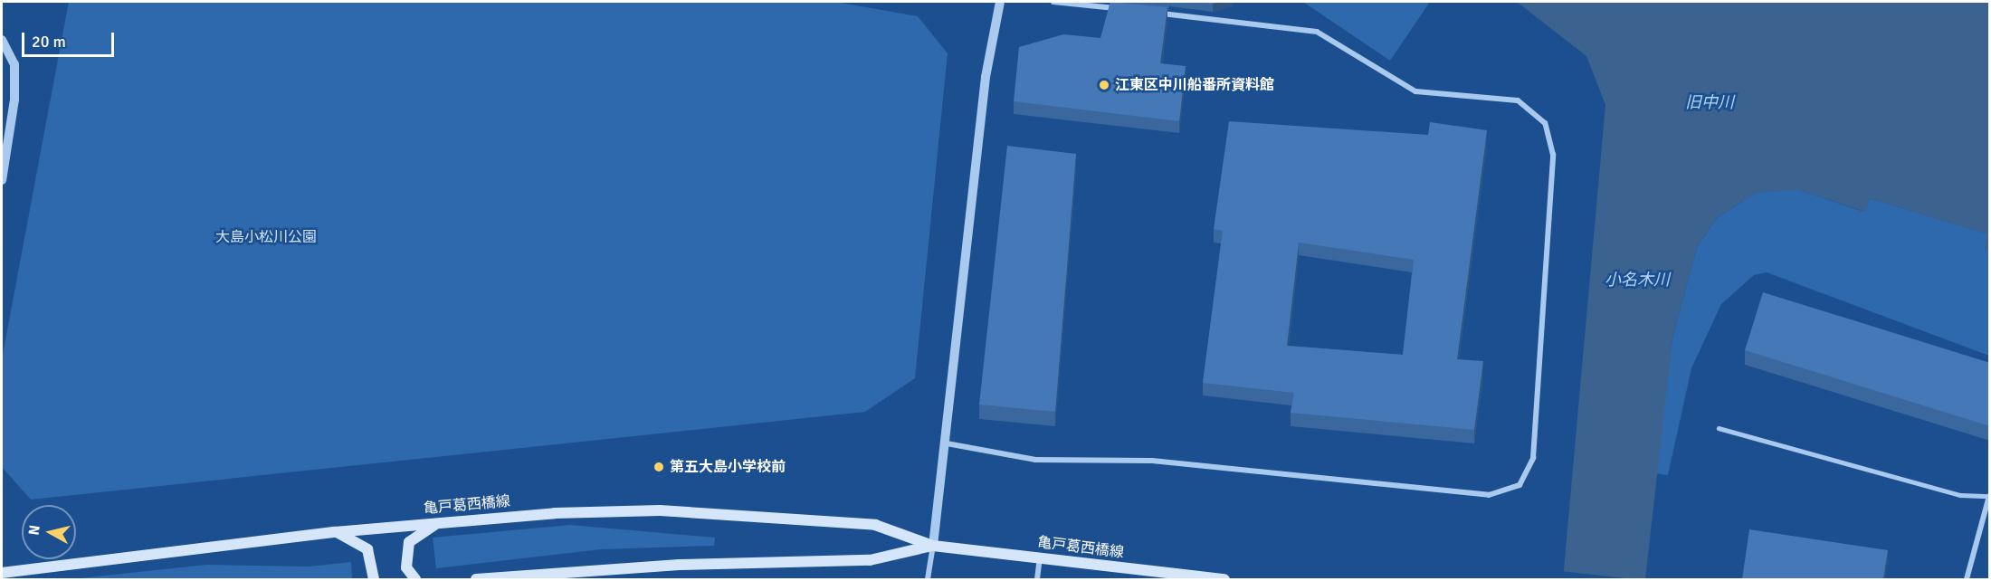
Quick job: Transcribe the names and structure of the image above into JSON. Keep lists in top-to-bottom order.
{
  "streets": {
    "main road": ["亀戸葛西橋線"]
  },
  "water": ["旧中川", "小名木川"],
  "parks": ["大島小松川公園"],
  "places": ["江東区中川船番所資料館", "第五大島小学校前"],
  "scale_bar": "20 m",
  "north": "left"
}
